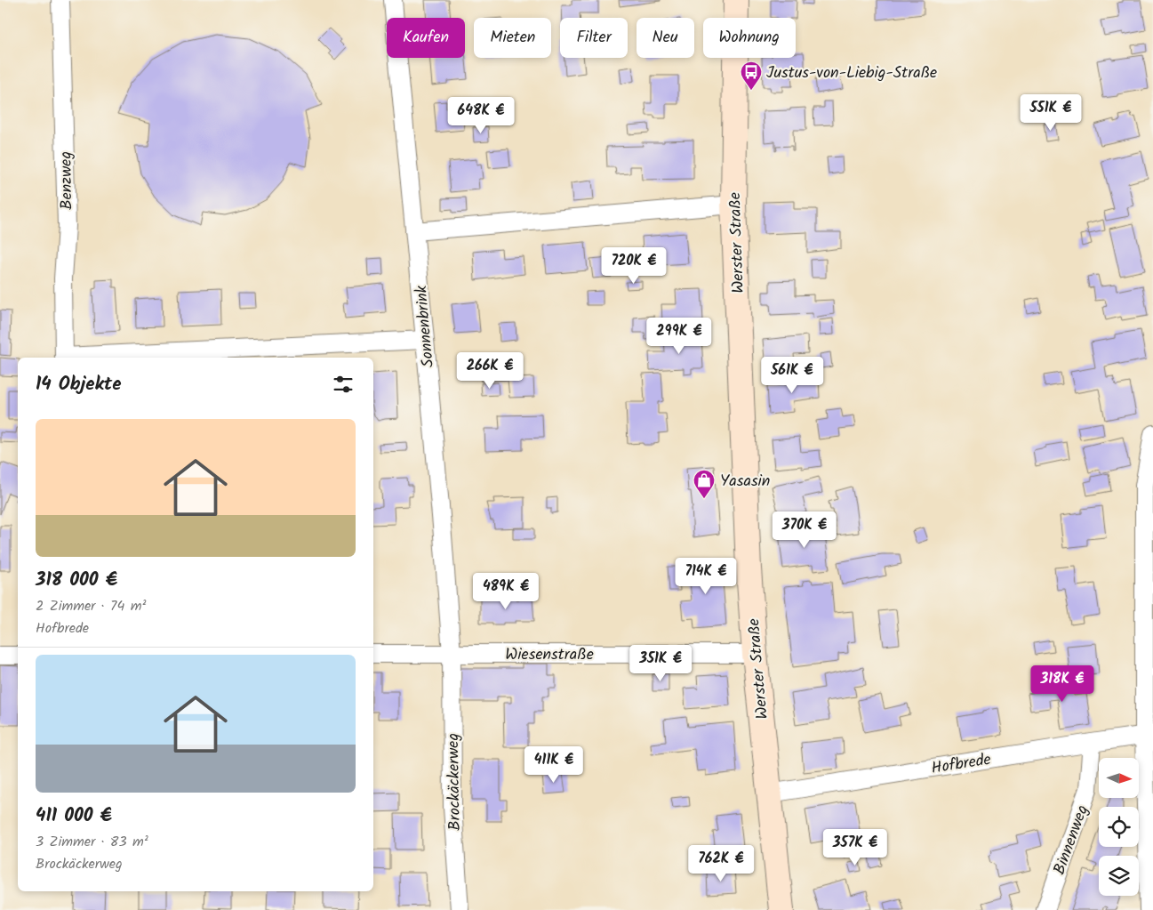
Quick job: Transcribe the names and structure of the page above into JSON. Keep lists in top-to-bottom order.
{
  "streets": {
    "main road": ["Werster Straße"],
    "street": [
      "Benzweg",
      "Sonnenbrink",
      "Wiesenstraße",
      "Hofbrede",
      "Brockäckerweg",
      "Binnenweg"
    ]
  },
  "crossings": [
    ["Werster Straße", "Wiesenstraße"],
    ["Werster Straße", "Hofbrede"],
    ["Sonnenbrink", "Wiesenstraße"],
    ["Sonnenbrink", "Brockäckerweg"],
    ["Wiesenstraße", "Brockäckerweg"],
    ["Hofbrede", "Binnenweg"]
  ],
  "places": {
    "bus stop": ["Justus-von-Liebig-Straße"],
    "shop": ["Yasasin"]
  },
  "north": "right",
  "page": {
    "chip": [
      "Kaufen",
      "Mieten",
      "Filter",
      "Neu",
      "Wohnung"
    ],
    "price": [
      "551K €",
      "648K €",
      "720K €",
      "299K €",
      "266K €",
      "561K €",
      "370K €",
      "714K €",
      "489K €",
      "351K €",
      "318K €",
      "411K €",
      "357K €",
      "762K €"
    ],
    "heading": "14 Objekte",
    "list": [
      {
        "name": "318 000 €",
        "note": "2 Zimmer · 74 m² · Hofbrede"
      },
      {
        "name": "411 000 €",
        "note": "3 Zimmer · 83 m² · Brockäckerweg"
      }
    ]
  }
}
